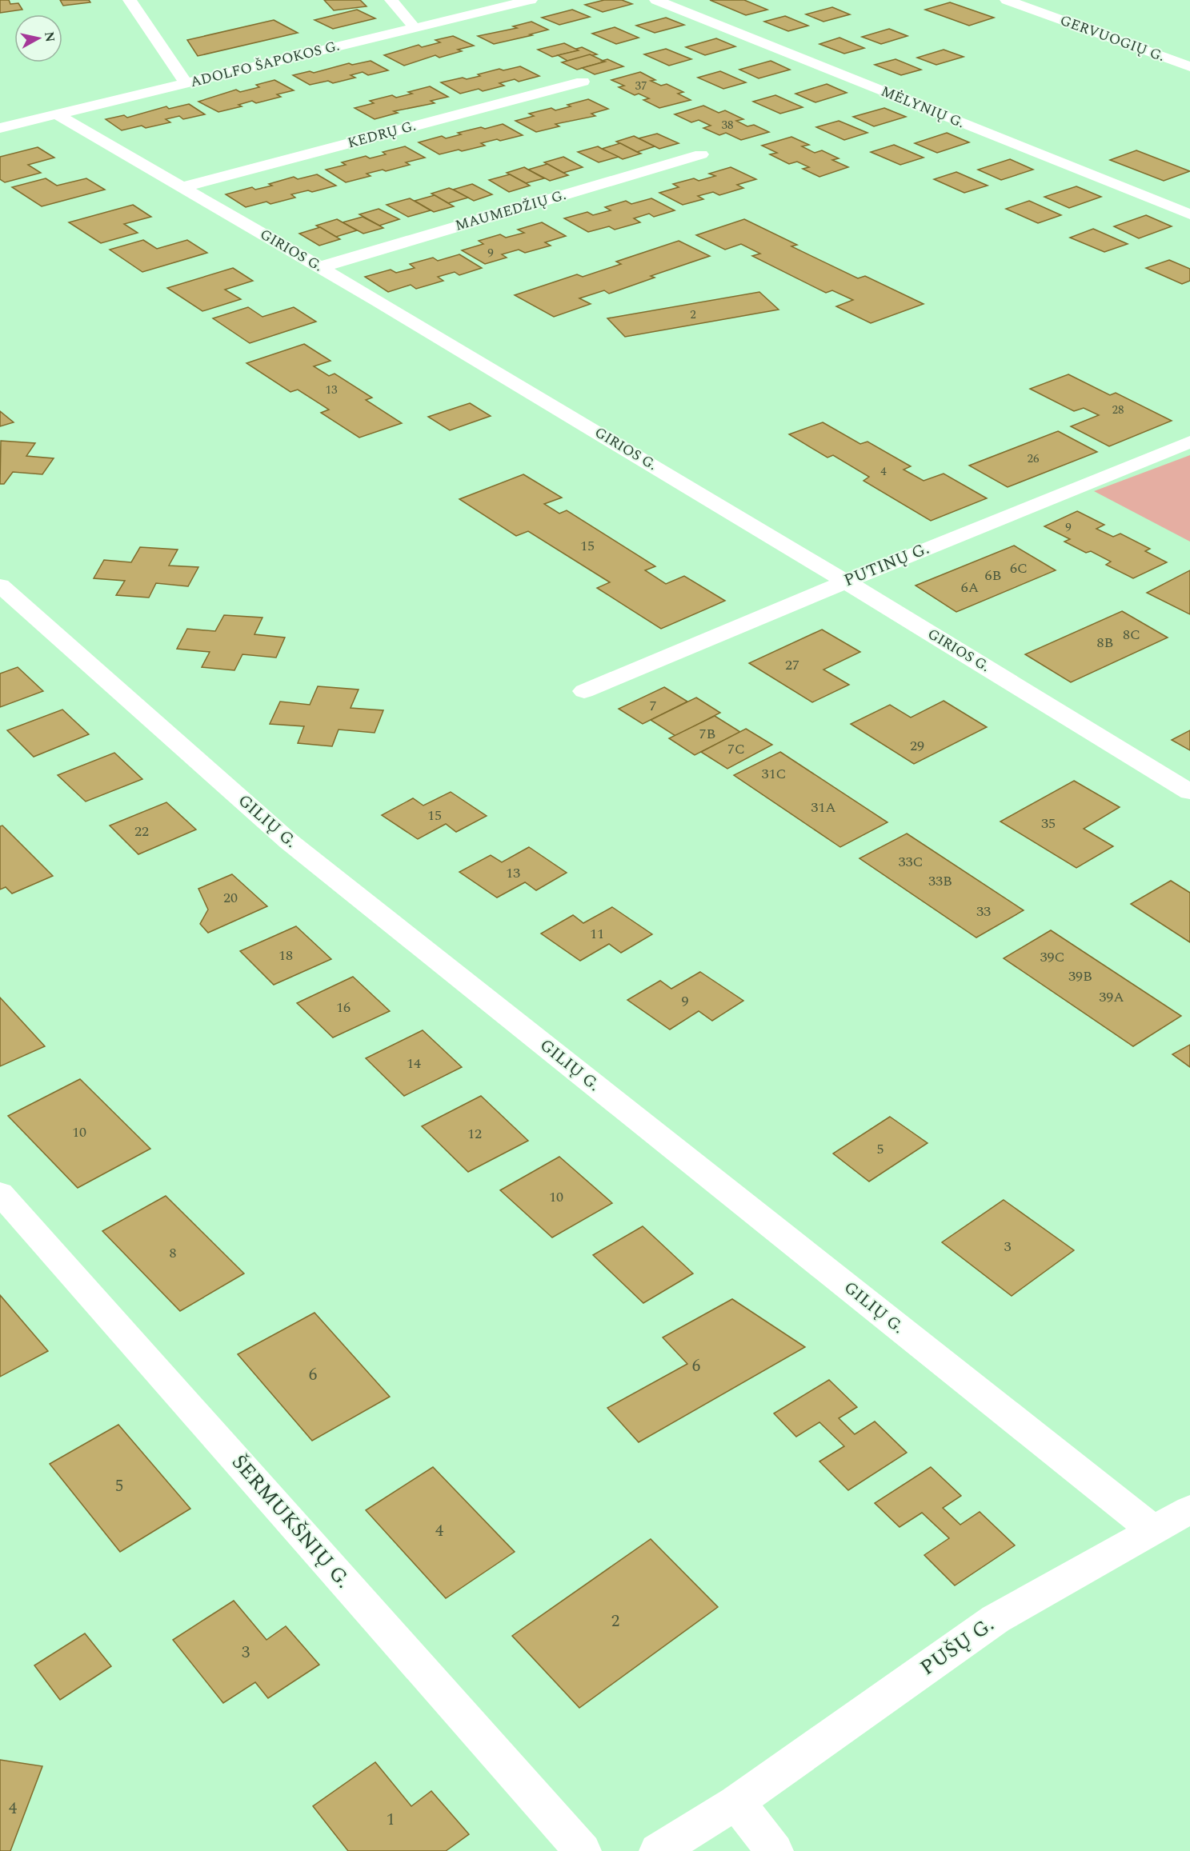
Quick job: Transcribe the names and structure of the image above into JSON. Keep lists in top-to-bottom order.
{
  "streets": {
    "street": [
      "GERVUOGIŲ G.",
      "ADOLFO ŠAPOKOS G.",
      "MĖLYNIŲ G.",
      "KEDRŲ G.",
      "MAUMEDŽIŲ G.",
      "GIRIOS G.",
      "PUTINŲ G.",
      "GILIŲ G.",
      "ŠERMUKŠNIŲ G.",
      "PUŠŲ G."
    ]
  },
  "crossings": [
    ["ADOLFO ŠAPOKOS G.", "GIRIOS G."],
    ["KEDRŲ G.", "GIRIOS G."],
    ["MAUMEDŽIŲ G.", "GIRIOS G."],
    ["GIRIOS G.", "PUTINŲ G."],
    ["GILIŲ G.", "PUŠŲ G."]
  ],
  "house_numbers": [
    "37",
    "38",
    "9",
    "2",
    "13",
    "28",
    "26",
    "4",
    "9",
    "15",
    "6C",
    "6B",
    "6A",
    "8C",
    "8B",
    "27",
    "7",
    "7B",
    "29",
    "7C",
    "31C",
    "31A",
    "15",
    "35",
    "22",
    "33C",
    "13",
    "33B",
    "20",
    "33",
    "11",
    "18",
    "39C",
    "39B",
    "39A",
    "9",
    "16",
    "14",
    "10",
    "12",
    "5",
    "10",
    "3",
    "8",
    "6",
    "6",
    "5",
    "4",
    "2",
    "3",
    "4",
    "1"
  ],
  "north": "right"
}
